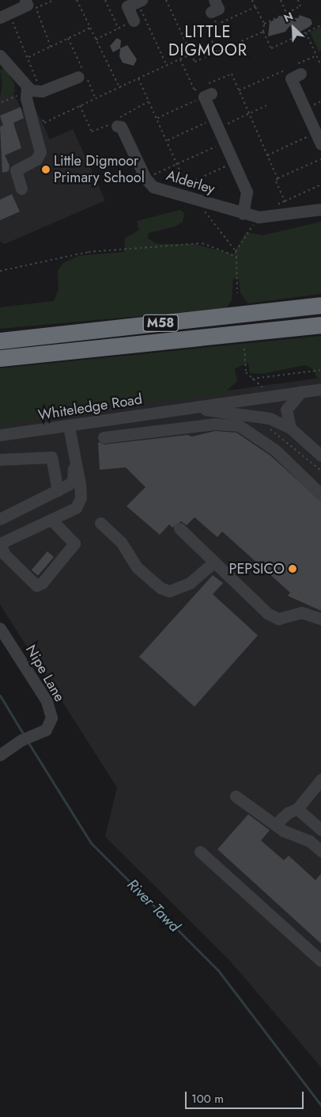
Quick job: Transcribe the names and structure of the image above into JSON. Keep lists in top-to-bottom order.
{
  "streets": {
    "highway": ["M58"],
    "street": ["Alderley", "Whiteledge Road", "Nipe Lane"]
  },
  "districts": ["LITTLE DIGMOOR"],
  "water": ["River Tawd"],
  "places": ["Little Digmoor Primary School", "PEPSICO"],
  "scale_bar": "100 m",
  "north": "top left"
}
